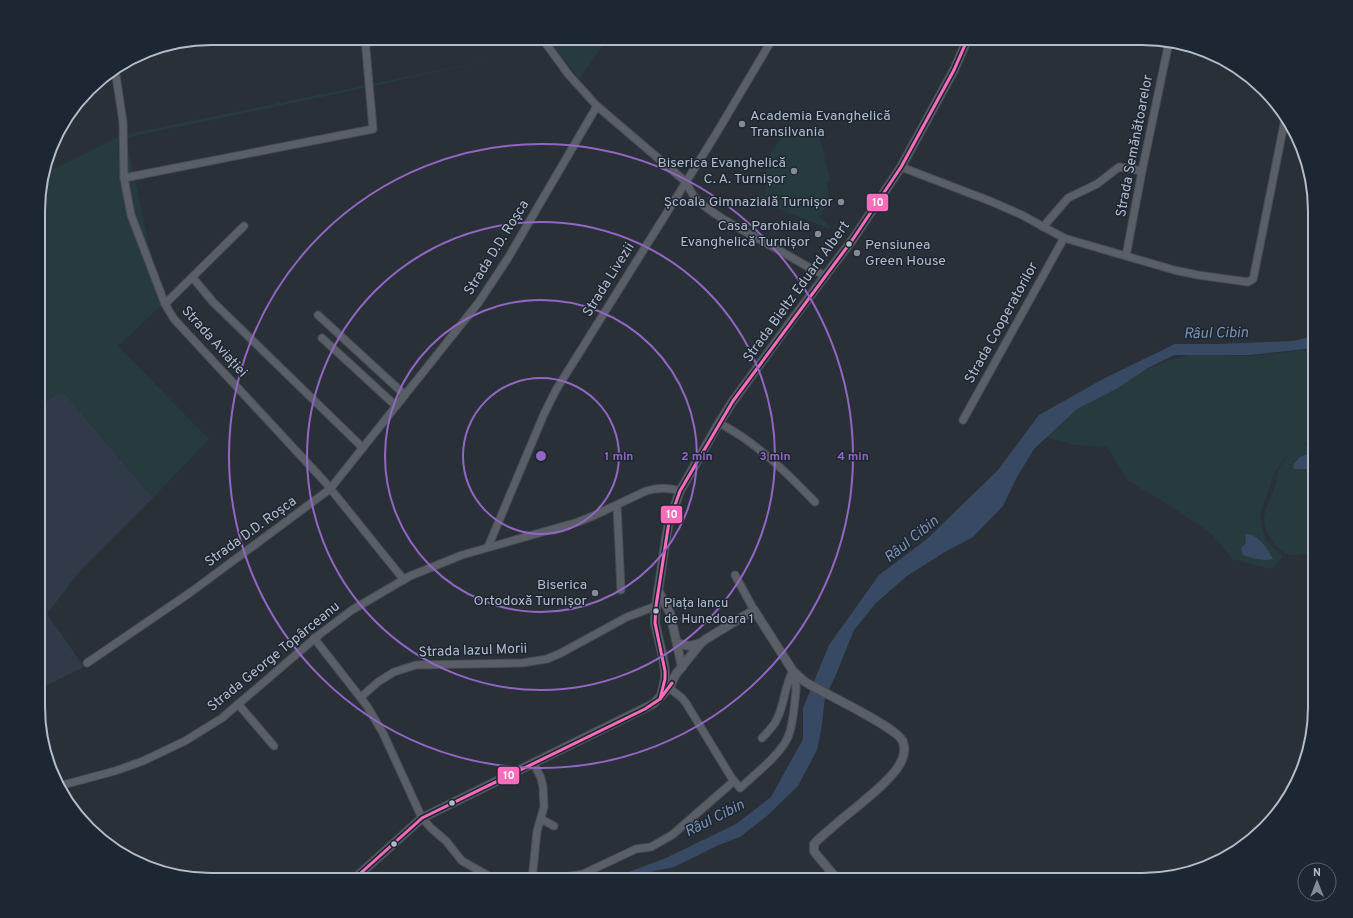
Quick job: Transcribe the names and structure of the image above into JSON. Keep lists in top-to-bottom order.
{
  "streets": {
    "street": [
      "Strada Semănătoarelor",
      "Strada D.D. Roșca",
      "Strada Livezii",
      "Strada Bieltz Eduard Albert",
      "Strada Cooperatorilor",
      "Strada Aviației",
      "Strada Iazul Morii",
      "Strada George Topârceanu"
    ]
  },
  "crossings": [
    ["Strada D.D. Roșca", "Strada Aviației"],
    ["Strada Livezii", "Strada George Topârceanu"],
    ["Strada Bieltz Eduard Albert", "Strada Iazul Morii"],
    ["Strada Bieltz Eduard Albert", "Strada George Topârceanu"],
    ["Strada Aviației", "Strada George Topârceanu"]
  ],
  "water": ["Râul Cibin"],
  "places": [
    "Academia Evanghelică Transilvania",
    "Biserica Evanghelică C. A. Turnișor",
    "Școala Gimnazială Turnișor",
    "Casa Parohiala Evanghelică Turnișor",
    "Pensiunea Green House",
    "Biserica Ortodoxă Turnișor",
    "Piața Iancu de Hunedoara 1"
  ],
  "lines": ["transit line 10"],
  "north": "top",
  "rings": [
    "1 min",
    "2 min",
    "3 min",
    "4 min"
  ]
}
